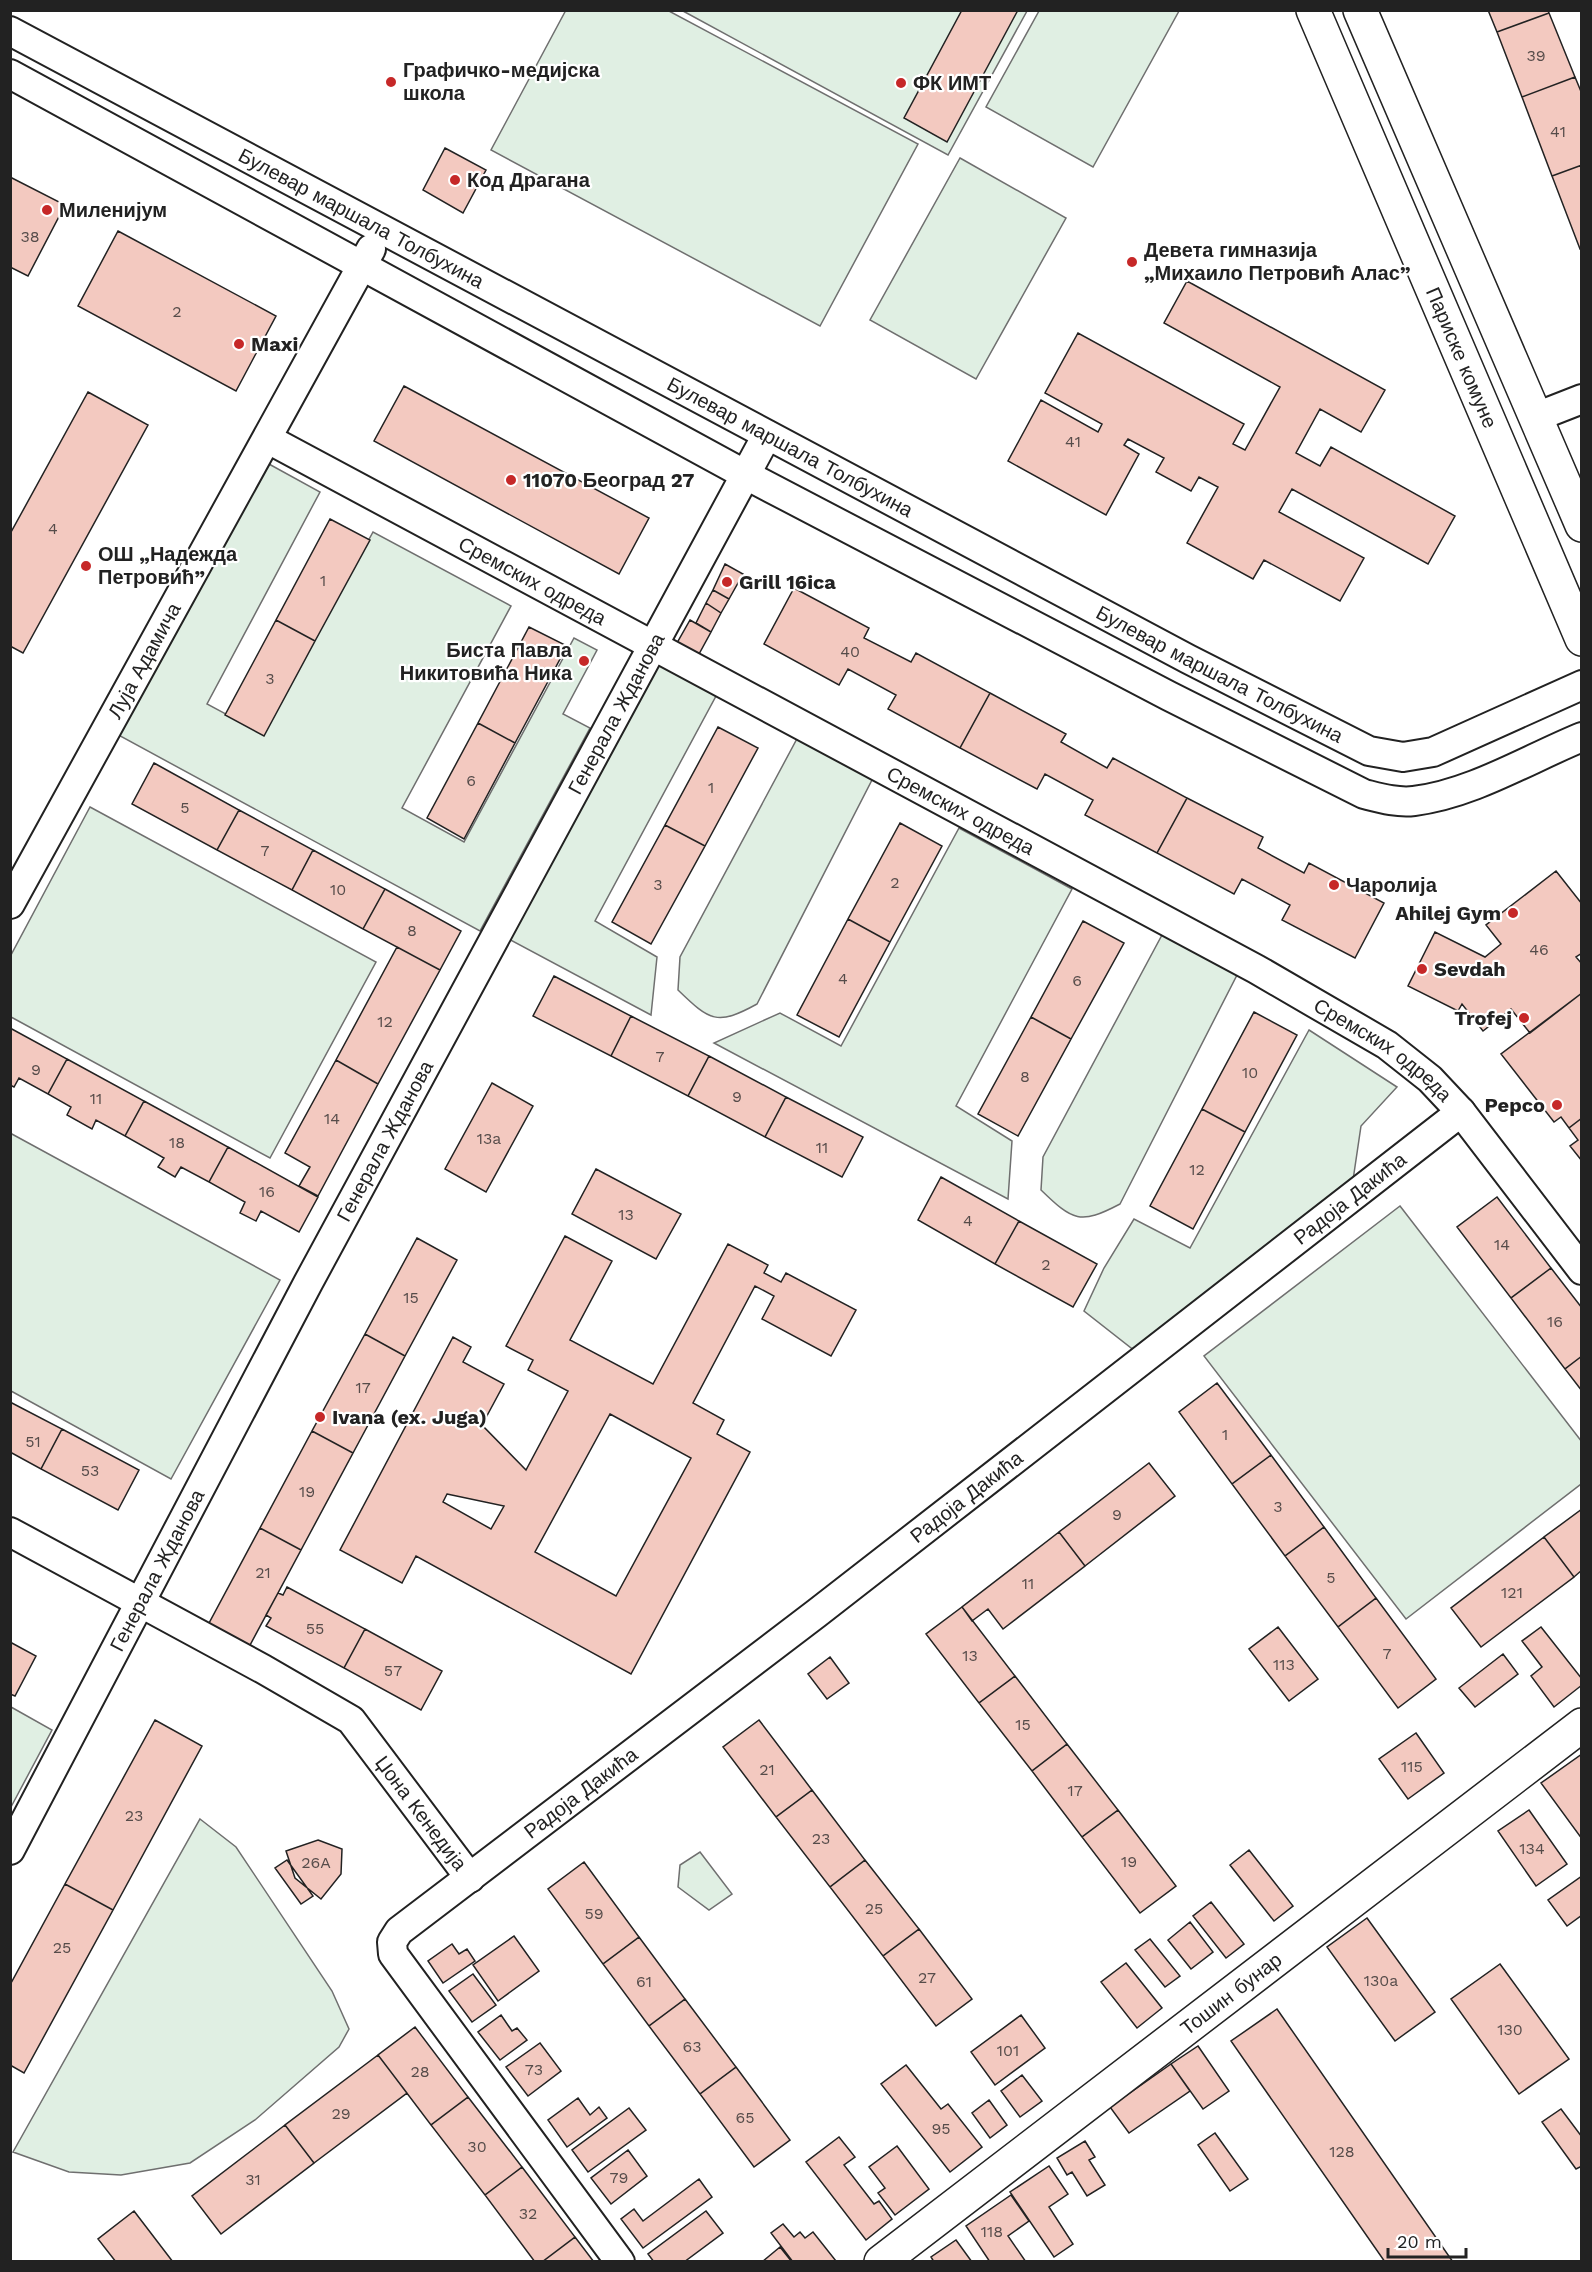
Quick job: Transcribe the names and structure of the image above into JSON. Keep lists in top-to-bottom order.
{
  "streets": {
    "main road": ["Париске комуне", "Тошин бунар"],
    "street": [
      "Булевар маршала Толбухина",
      "Сремских одреда",
      "Луја Адамича",
      "Генерала Жданова",
      "Радоја Дакића",
      "Џона Кенедија"
    ]
  },
  "crossings": [
    ["Булевар маршала Толбухина", "Луја Адамича"],
    ["Булевар маршала Толбухина", "Генерала Жданова"],
    ["Сремских одреда", "Луја Адамича"],
    ["Сремских одреда", "Генерала Жданова"],
    ["Сремских одреда", "Радоја Дакића"],
    ["Генерала Жданова", "Џона Кенедија"],
    ["Радоја Дакића", "Џона Кенедија"]
  ],
  "places": [
    "Графичко-медијска школа",
    "ФК ИМТ",
    "Код Драгана",
    "Миленијум",
    "Девета гимназија „Михаило Петровић Алас”",
    "Maxi",
    "11070 Београд 27",
    "ОШ „Надежда Петровић”",
    "Grill 16ica",
    "Биста Павла Никитовића Ника",
    "Чаролија",
    "Ahilej Gym",
    "Sevdah",
    "Trofej",
    "Pepco",
    "Ivana (ex. Juga)"
  ],
  "house_numbers": [
    "39",
    "41",
    "38",
    "2",
    "41",
    "4",
    "1",
    "40",
    "3",
    "6",
    "1",
    "5",
    "7",
    "2",
    "3",
    "10",
    "8",
    "46",
    "4",
    "6",
    "12",
    "7",
    "9",
    "10",
    "8",
    "9",
    "11",
    "14",
    "13a",
    "18",
    "11",
    "12",
    "16",
    "13",
    "4",
    "14",
    "2",
    "15",
    "16",
    "17",
    "1",
    "51",
    "53",
    "19",
    "3",
    "9",
    "21",
    "5",
    "11",
    "121",
    "55",
    "7",
    "13",
    "113",
    "57",
    "15",
    "115",
    "21",
    "17",
    "23",
    "23",
    "134",
    "19",
    "26A",
    "25",
    "59",
    "25",
    "27",
    "130a",
    "61",
    "130",
    "63",
    "101",
    "73",
    "28",
    "29",
    "65",
    "95",
    "30",
    "128",
    "79",
    "31",
    "32",
    "118"
  ],
  "scale_bar": "20 m"
}
